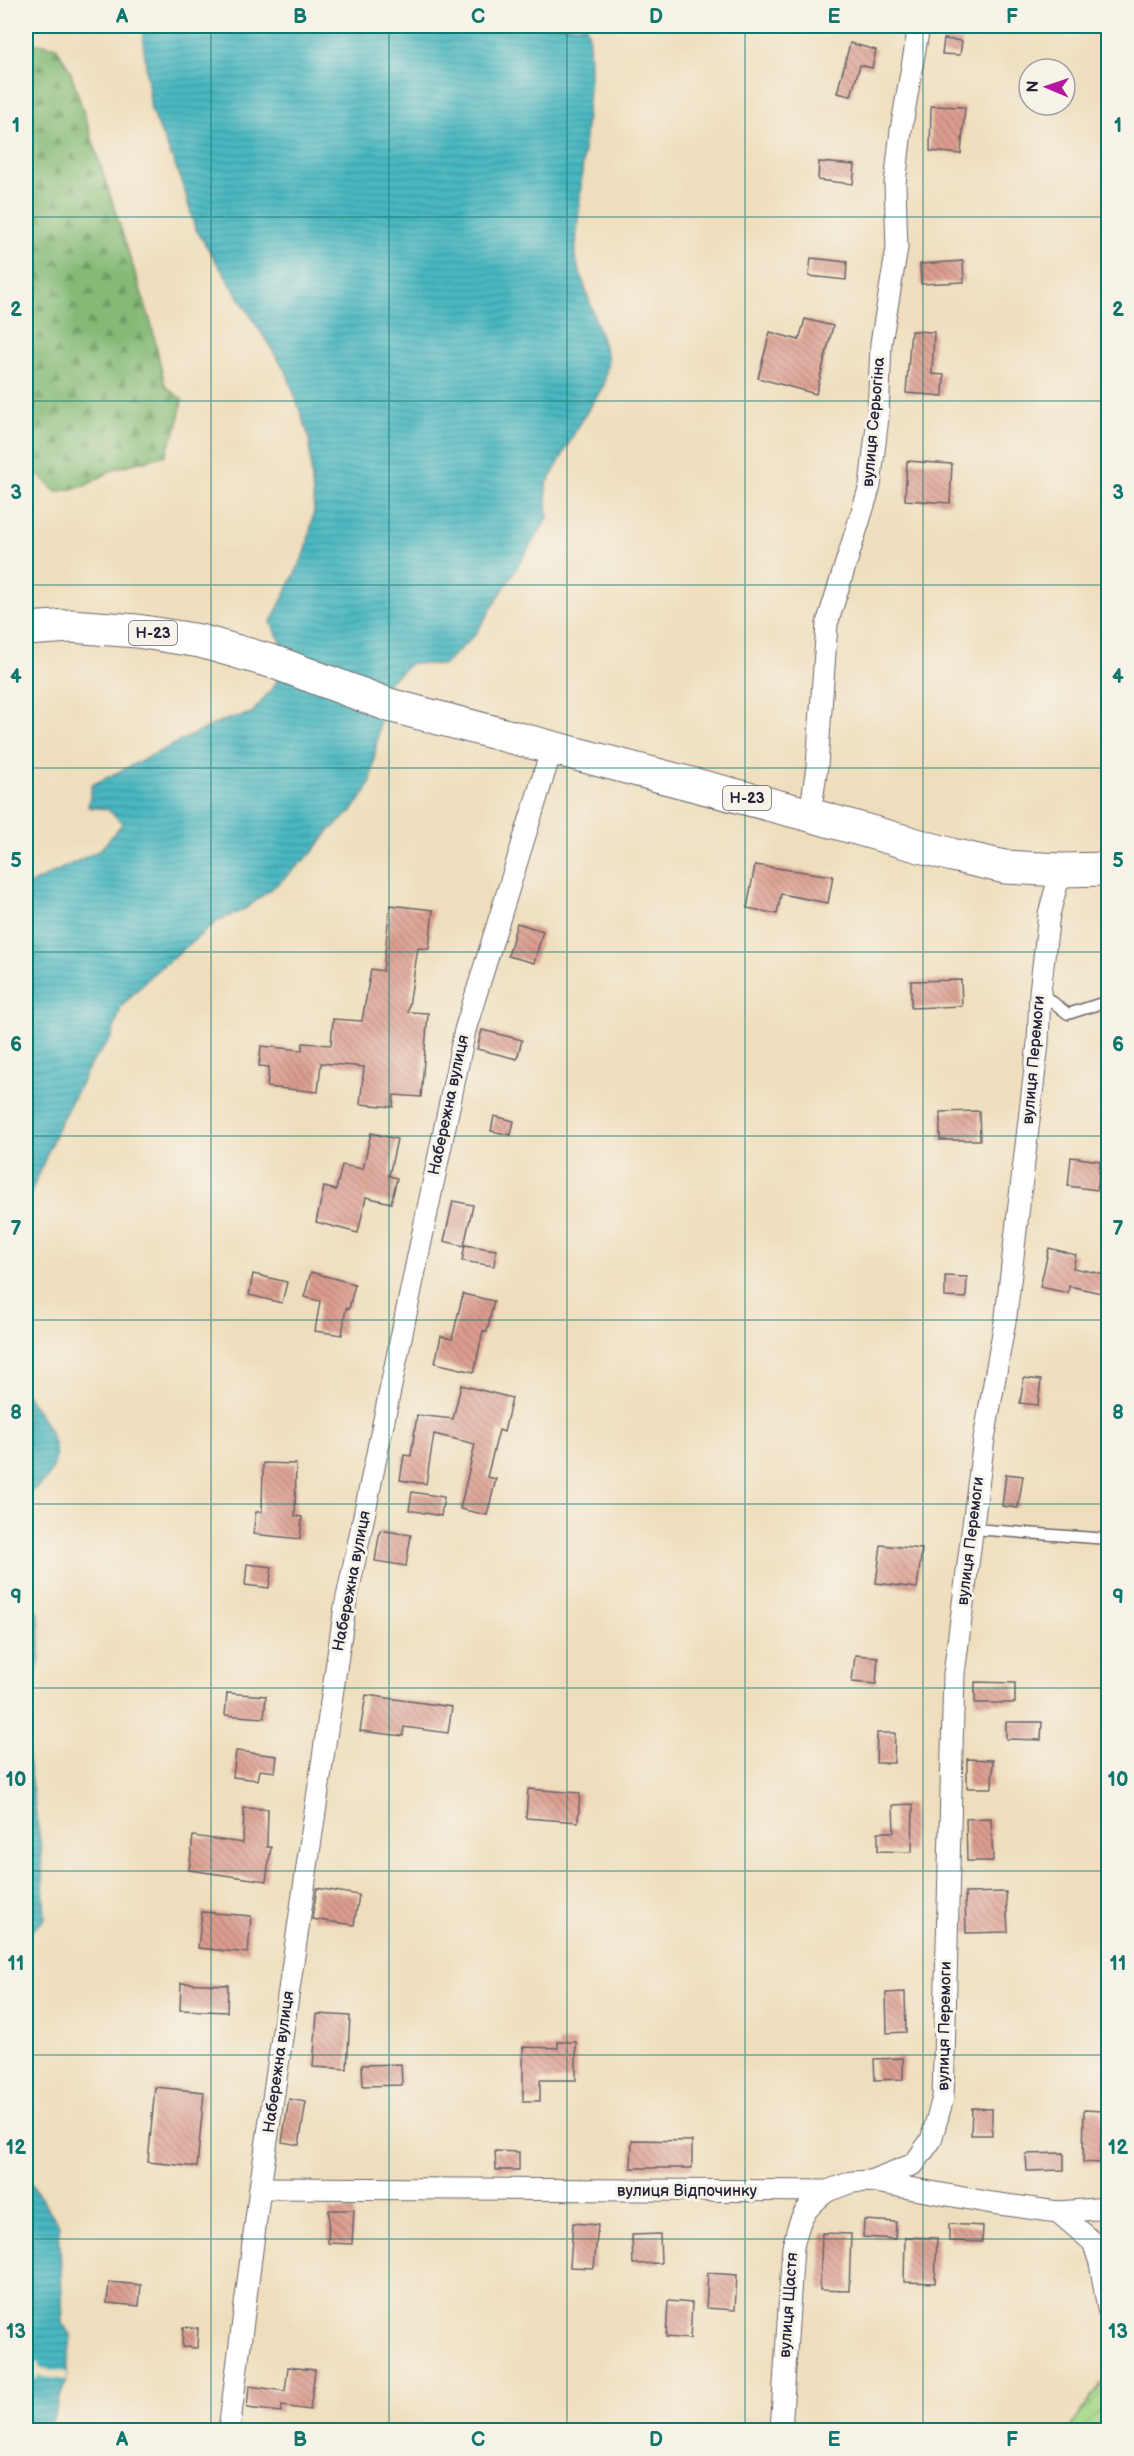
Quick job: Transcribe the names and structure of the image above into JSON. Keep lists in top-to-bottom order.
{
  "streets": {
    "main road": ["Н-23"],
    "street": [
      "вулиця Серьогіна",
      "вулиця Перемоги",
      "Набережна вулиця",
      "вулиця Відпочинку",
      "вулиця Щастя"
    ]
  },
  "crossings": [
    ["вулиця Серьогіна", "Н-23"],
    ["Н-23", "вулиця Перемоги"],
    ["Н-23", "Набережна вулиця"],
    ["вулиця Перемоги", "вулиця Відпочинку"],
    ["Набережна вулиця", "вулиця Відпочинку"],
    ["вулиця Відпочинку", "вулиця Щастя"]
  ],
  "north": "left",
  "grid": {
    "columns": [
      "A",
      "B",
      "C",
      "D",
      "E",
      "F"
    ],
    "rows": [
      "1",
      "2",
      "3",
      "4",
      "5",
      "6",
      "7",
      "8",
      "9",
      "10",
      "11",
      "12",
      "13"
    ]
  }
}
